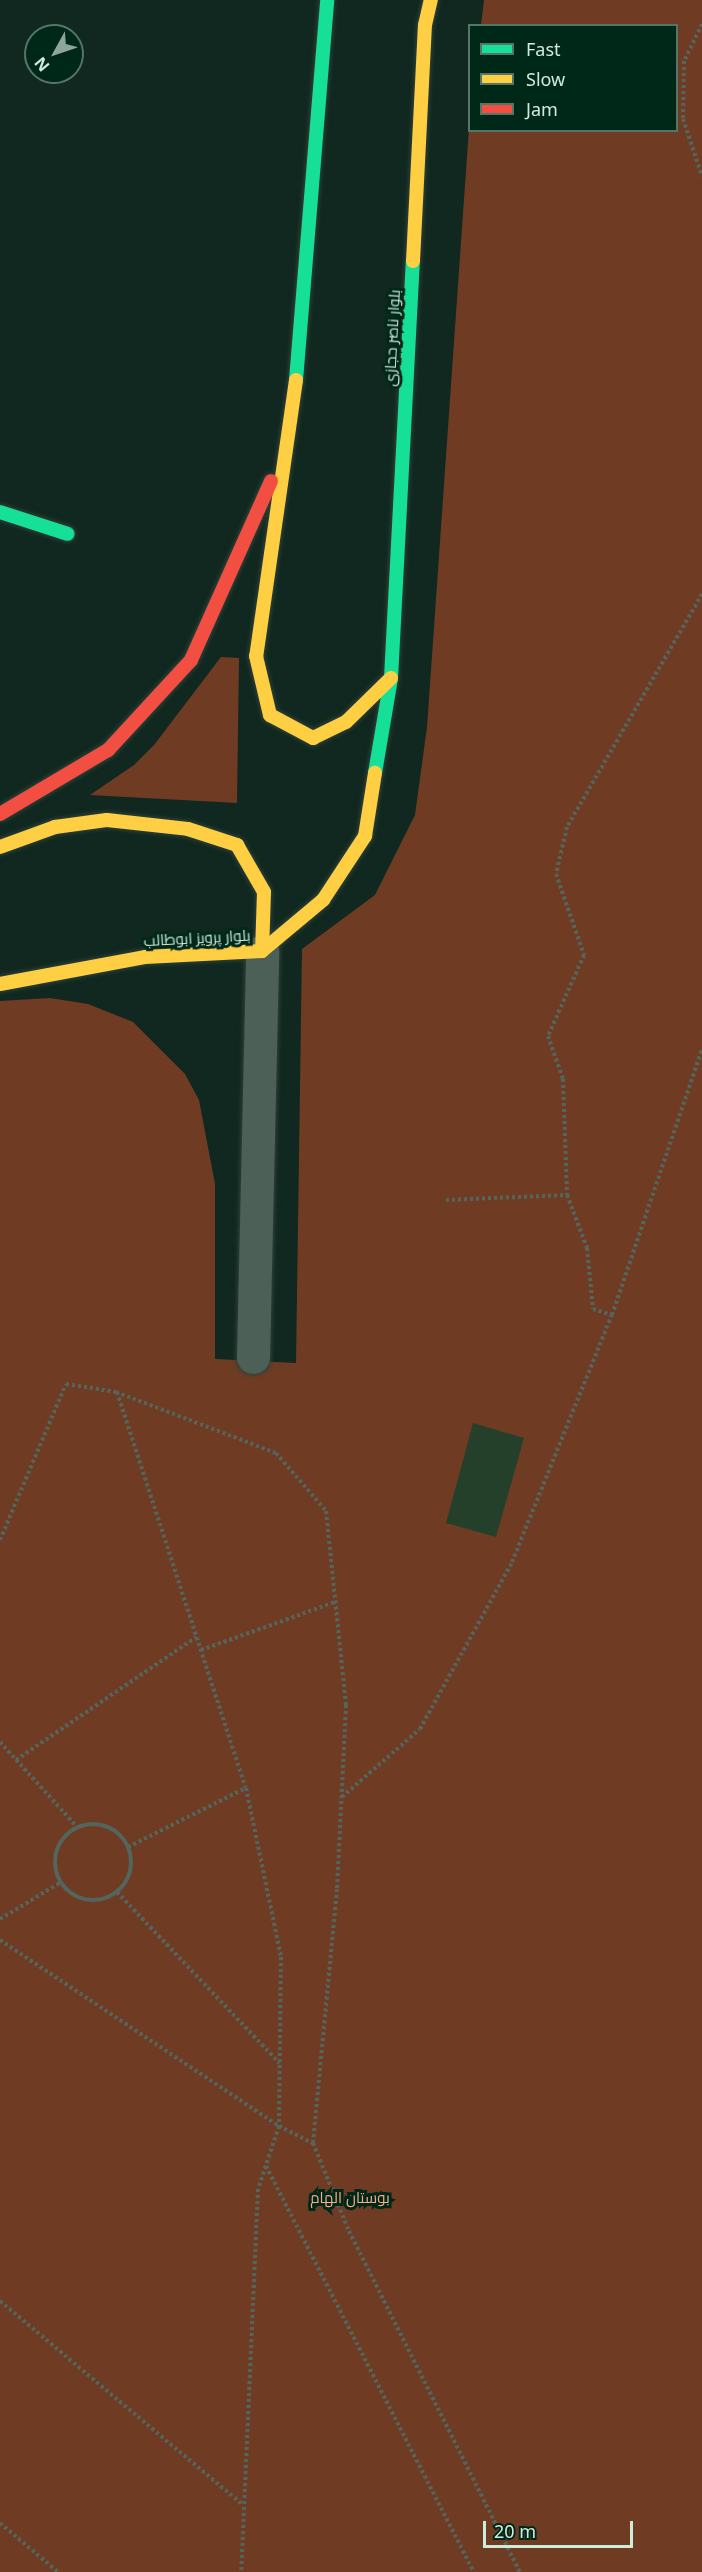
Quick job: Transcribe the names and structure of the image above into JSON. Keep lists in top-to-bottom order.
{
  "streets": {
    "main road": ["بلوار ناصر حجازی", "بلوار پرویز ابوطالب"]
  },
  "crossings": [
    ["بلوار ناصر حجازی", "بلوار پرویز ابوطالب"]
  ],
  "parks": ["بوستان الهام"],
  "legend": ["Fast", "Slow", "Jam"],
  "scale_bar": "20 m",
  "north": "bottom left"
}
